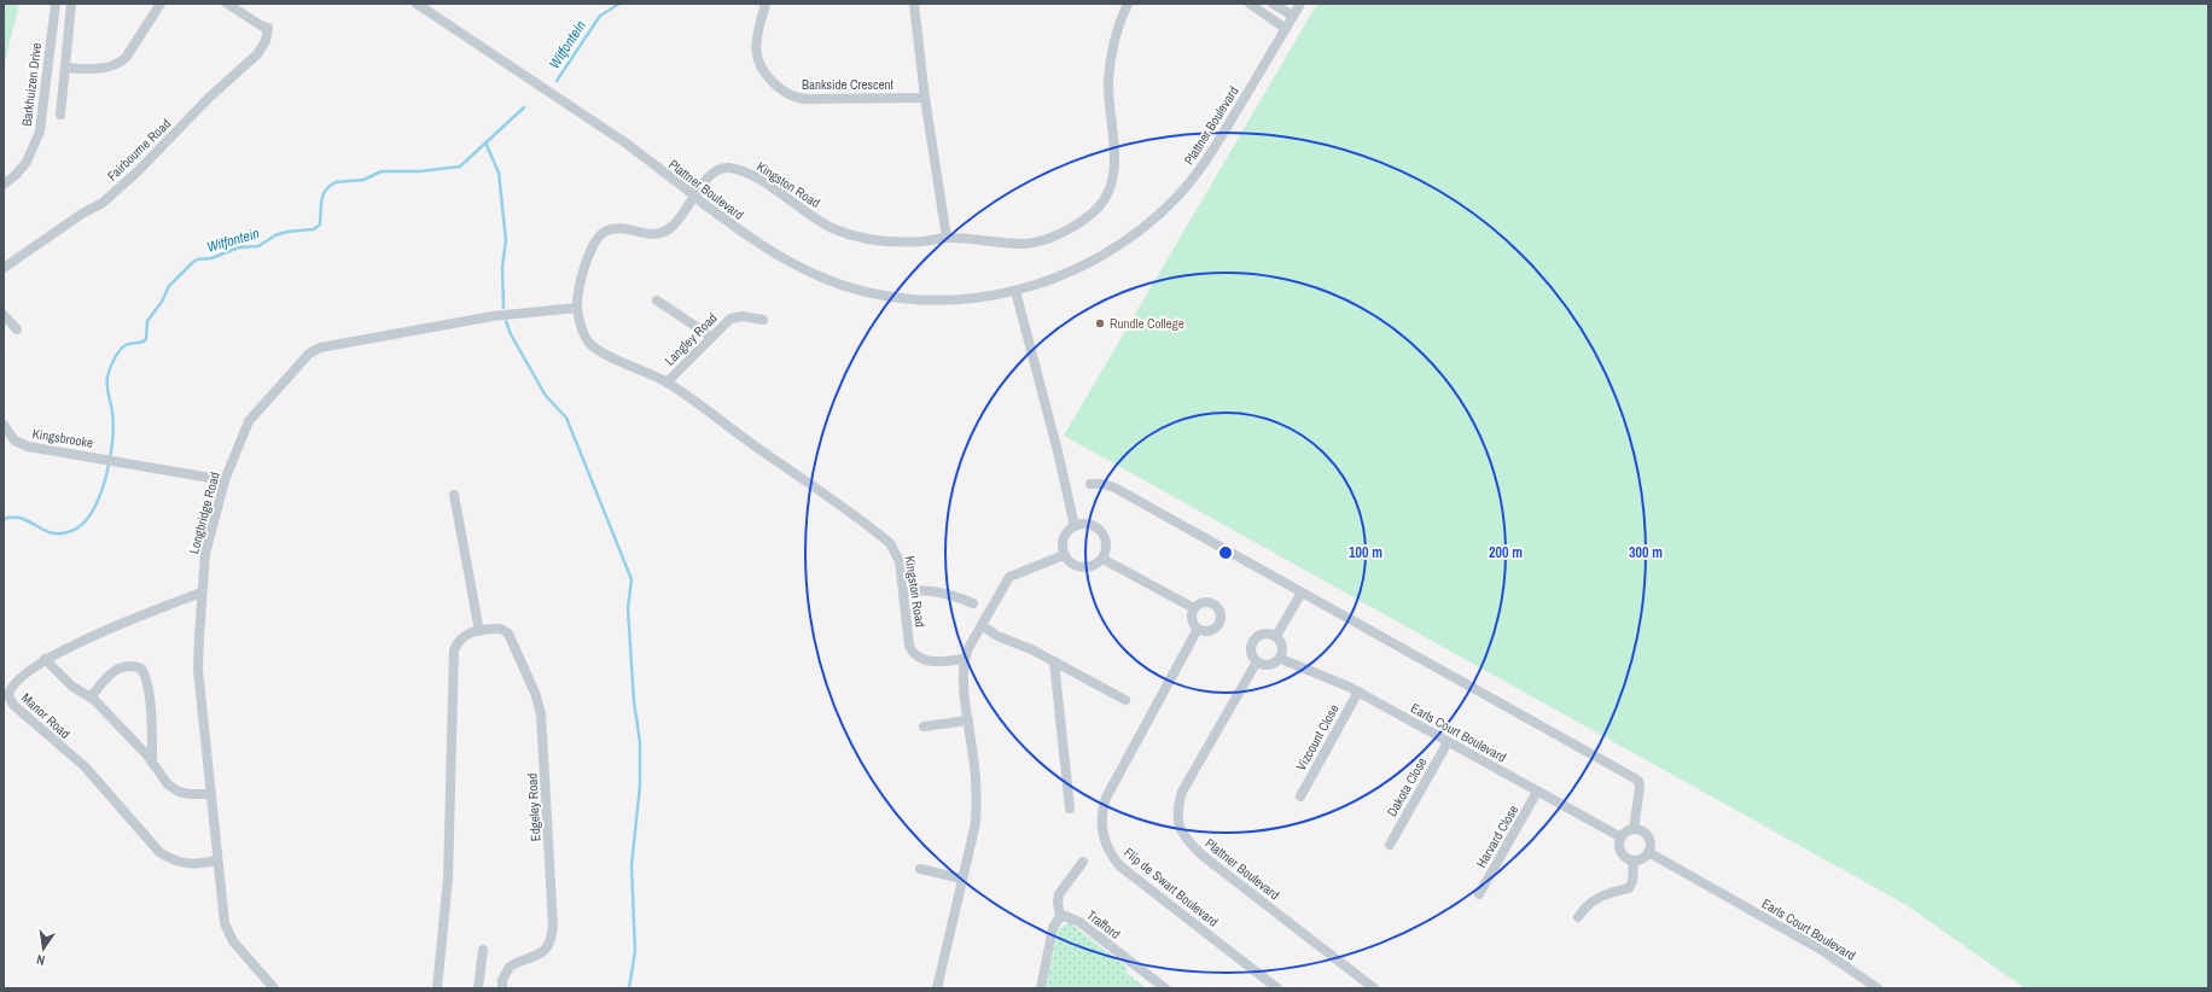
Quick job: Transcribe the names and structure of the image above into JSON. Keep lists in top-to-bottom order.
{
  "streets": {
    "street": [
      "Barkhuizen Drive",
      "Bankside Crescent",
      "Plattner Boulevard",
      "Fairbourne Road",
      "Kingston Road",
      "Langley Road",
      "Kingsbrooke",
      "Longbridge Road",
      "Manor Road",
      "Earls Court Boulevard",
      "Vizcount Close",
      "Dakota Close",
      "Edgeley Road",
      "Harvard Close",
      "Flip de Swart Boulevard",
      "Trafford"
    ]
  },
  "crossings": [
    ["Plattner Boulevard", "Earls Court Boulevard"],
    ["Kingston Road", "Langley Road"],
    ["Kingston Road", "Longbridge Road"],
    ["Kingsbrooke", "Longbridge Road"],
    ["Longbridge Road", "Manor Road"],
    ["Earls Court Boulevard", "Vizcount Close"],
    ["Earls Court Boulevard", "Dakota Close"],
    ["Earls Court Boulevard", "Harvard Close"]
  ],
  "water": ["Witfontein"],
  "places": ["Rundle College"],
  "north": "bottom",
  "rings": ["100 m", "200 m", "300 m"]
}
